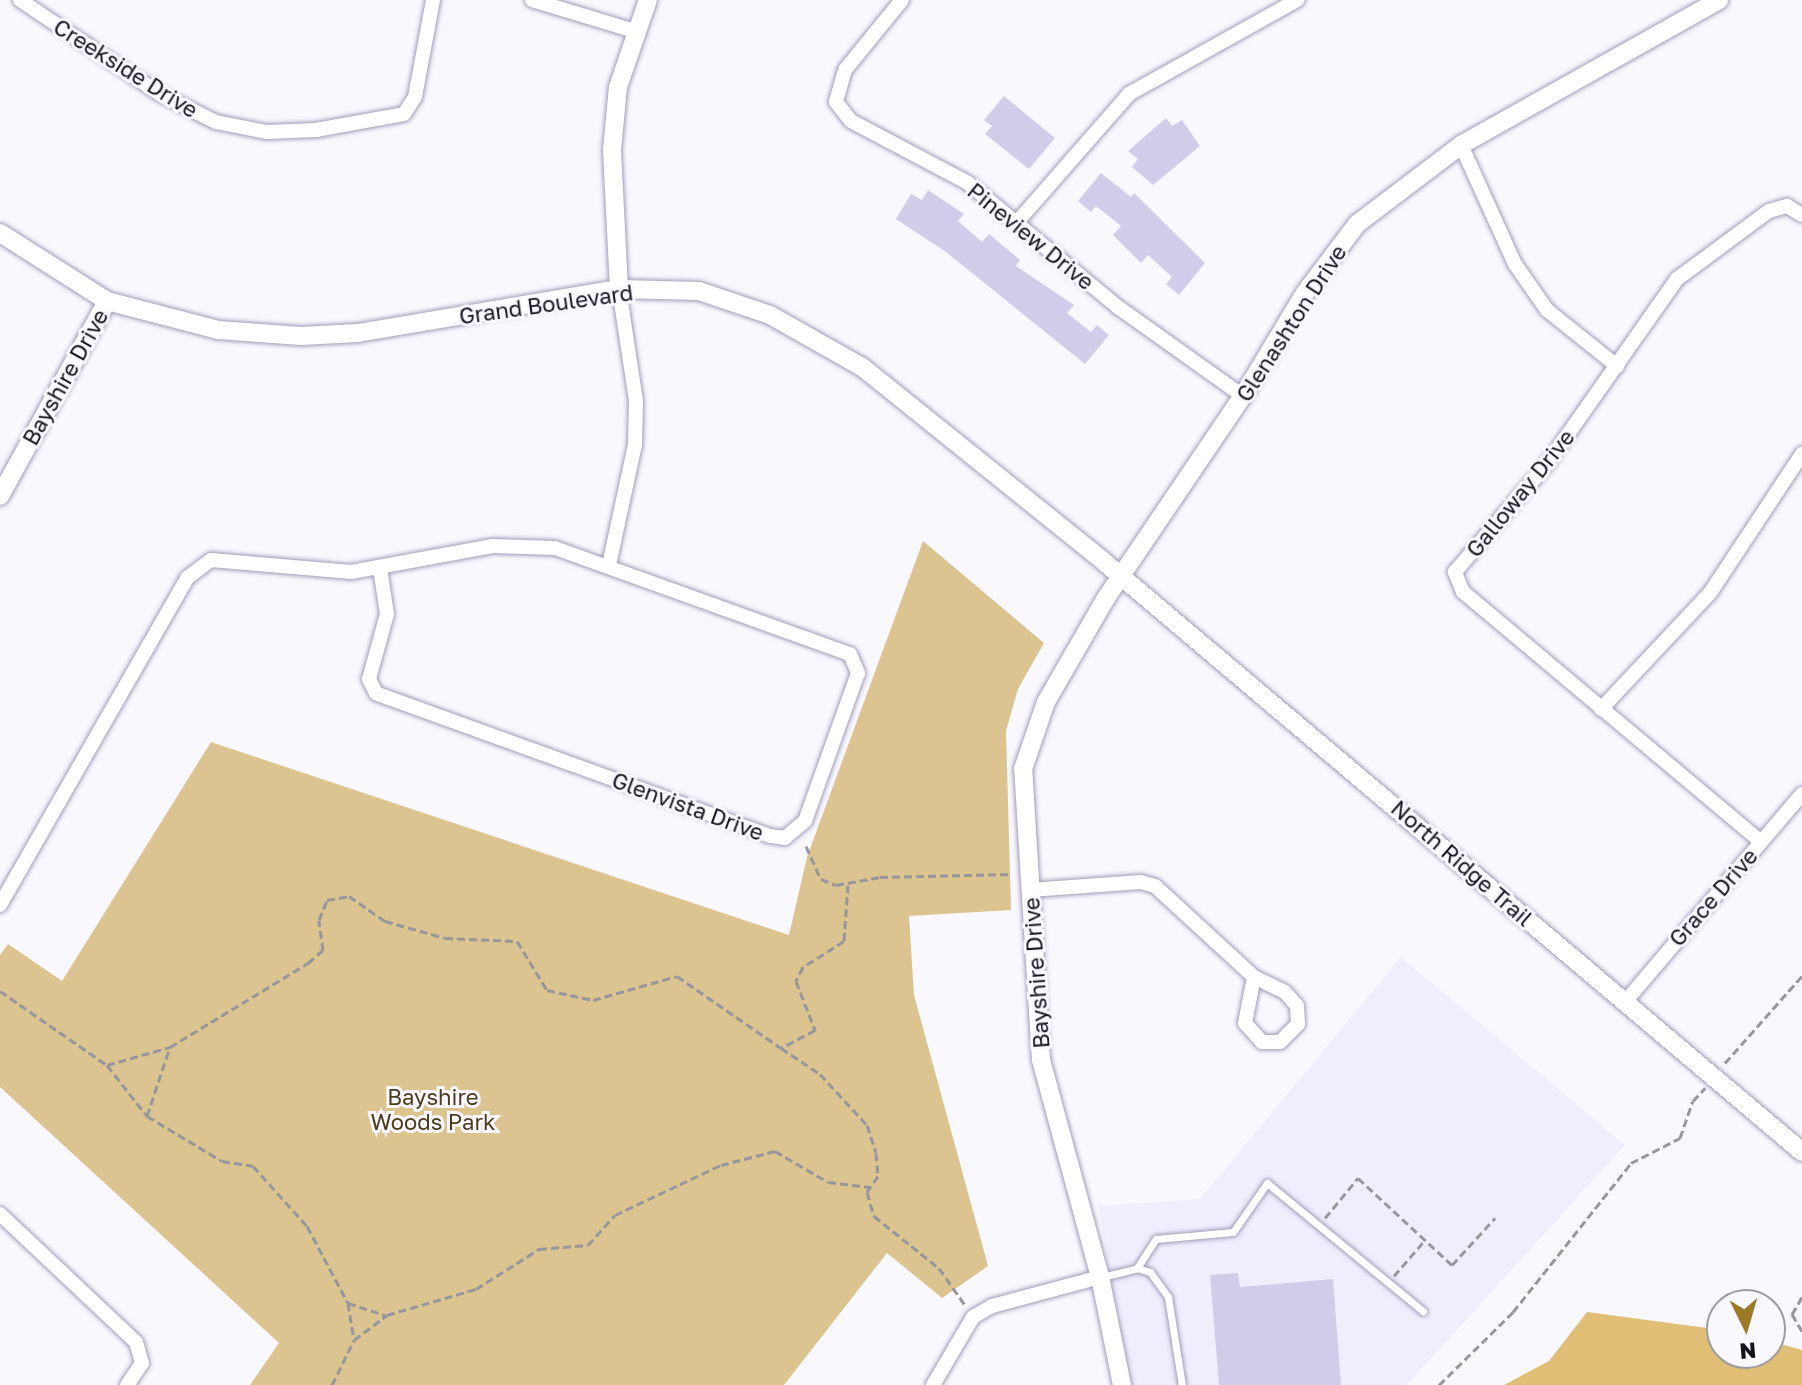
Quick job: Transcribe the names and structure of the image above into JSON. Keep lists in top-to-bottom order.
{
  "streets": {
    "street": [
      "Creekside Drive",
      "Pineview Drive",
      "Grand Boulevard",
      "Glenashton Drive",
      "Bayshire Drive",
      "Galloway Drive",
      "Glenvista Drive",
      "North Ridge Trail",
      "Grace Drive"
    ]
  },
  "crossings": [
    ["Pineview Drive", "Glenashton Drive"],
    ["Grand Boulevard", "Glenashton Drive"],
    ["Grand Boulevard", "Bayshire Drive"],
    ["Grand Boulevard", "North Ridge Trail"],
    ["Glenashton Drive", "Bayshire Drive"],
    ["Glenashton Drive", "North Ridge Trail"],
    ["Bayshire Drive", "North Ridge Trail"],
    ["Galloway Drive", "Grace Drive"],
    ["North Ridge Trail", "Grace Drive"]
  ],
  "parks": ["Bayshire Woods Park"],
  "north": "bottom"
}
